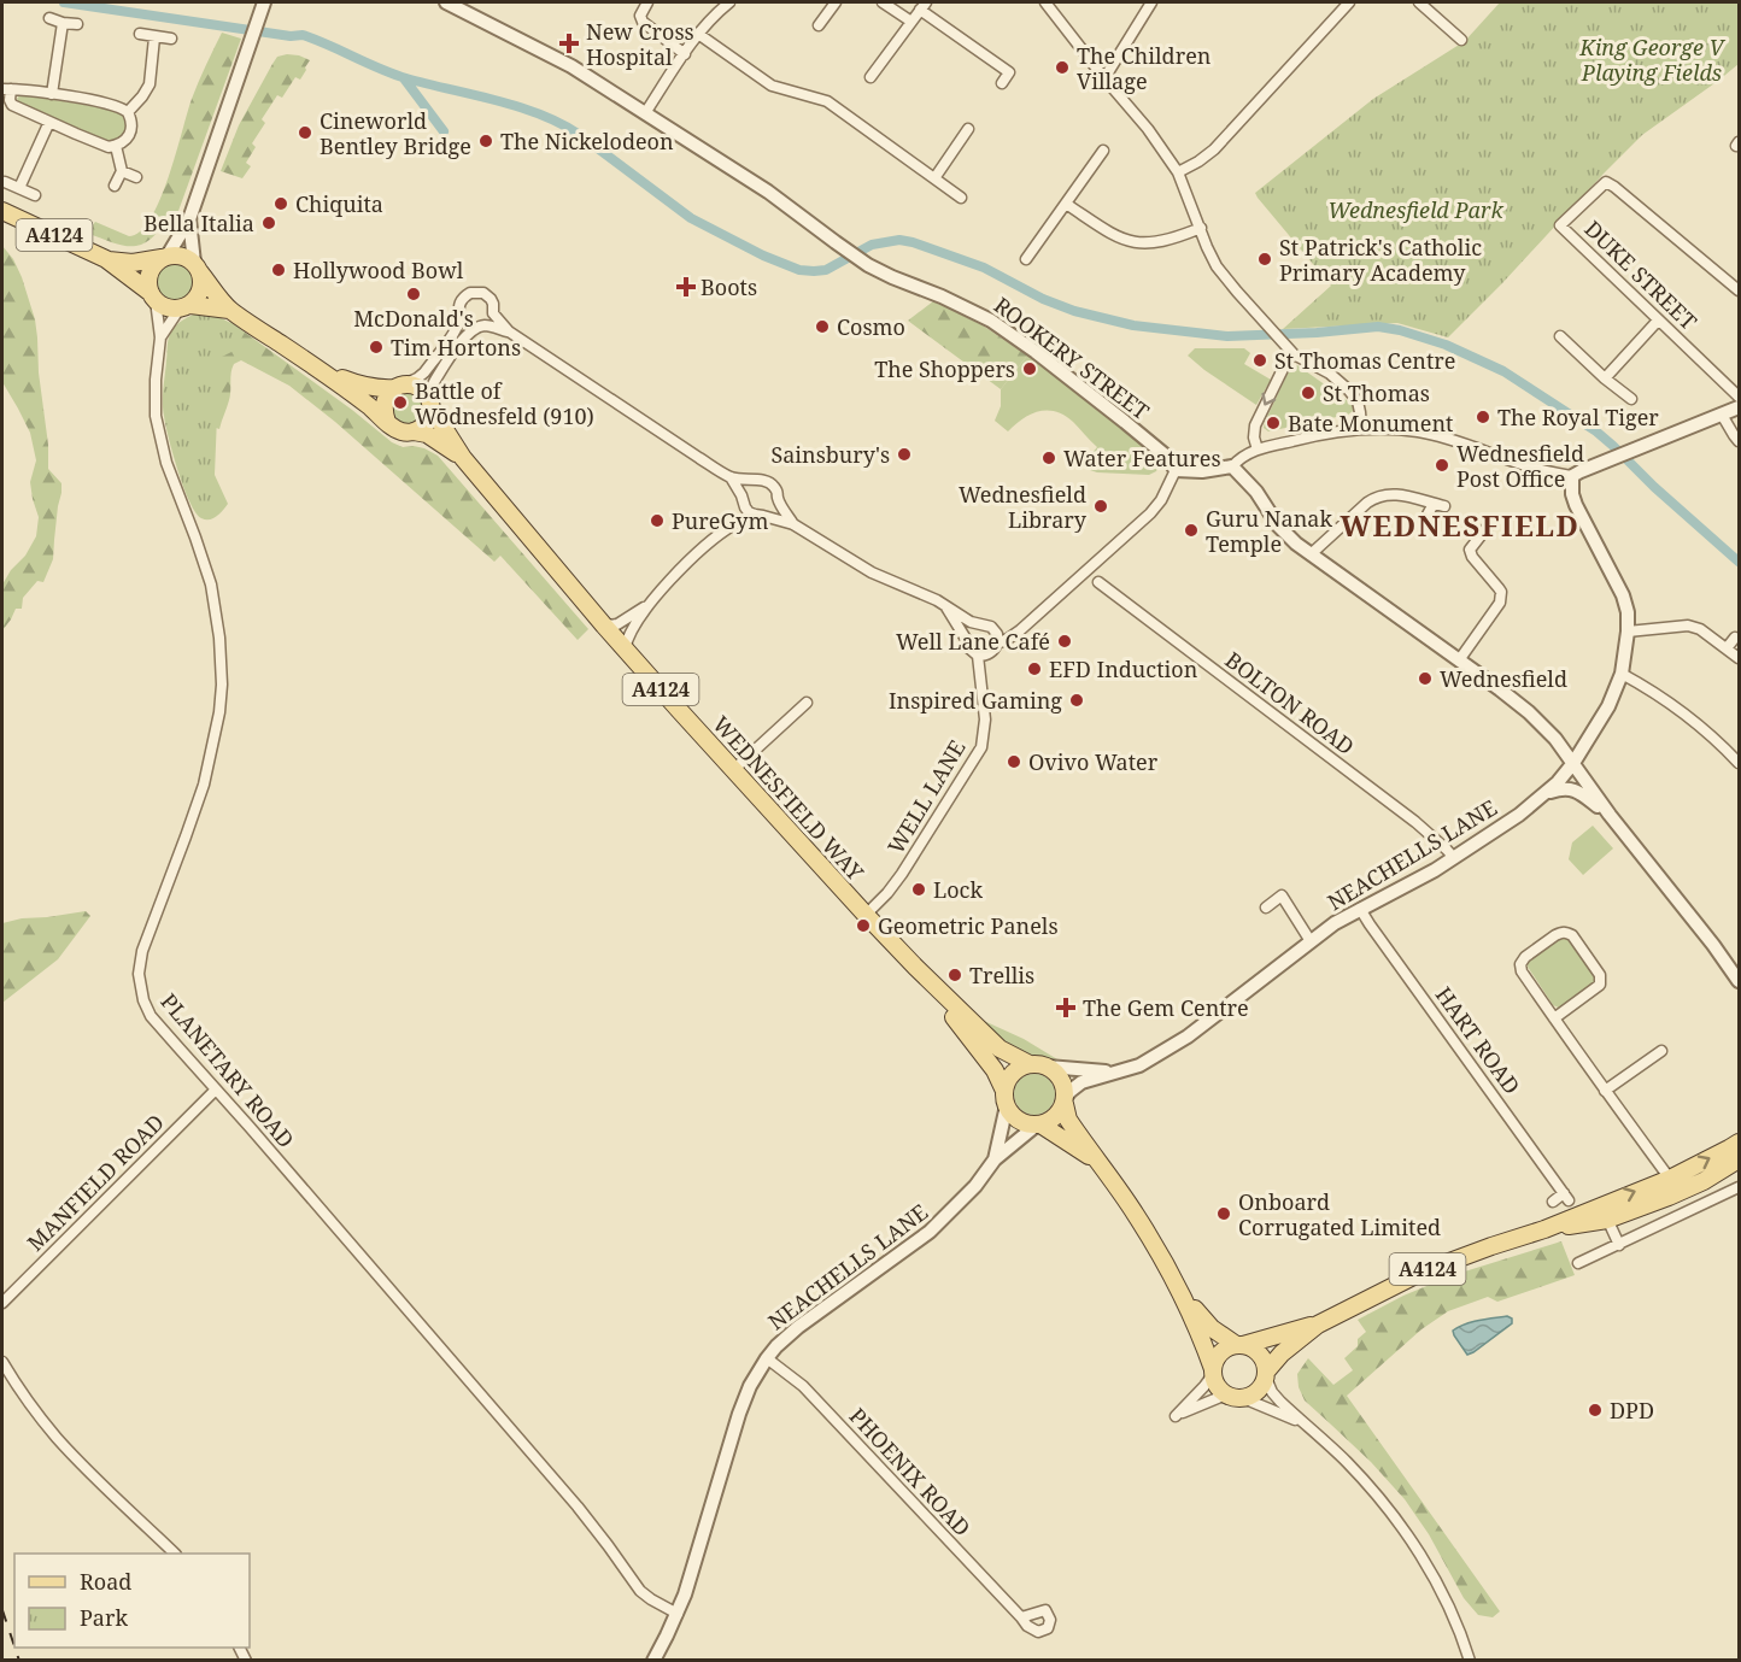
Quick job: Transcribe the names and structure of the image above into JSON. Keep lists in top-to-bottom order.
{
  "streets": {
    "main road": ["A4124", "WEDNESFIELD WAY"],
    "street": [
      "DUKE STREET",
      "ROOKERY STREET",
      "BOLTON ROAD",
      "WELL LANE",
      "NEACHELLS LANE",
      "HART ROAD",
      "PLANETARY ROAD",
      "MANFIELD ROAD",
      "PHOENIX ROAD"
    ]
  },
  "crossings": [
    ["A4124", "PLANETARY ROAD"],
    ["BOLTON ROAD", "NEACHELLS LANE"],
    ["WELL LANE", "WEDNESFIELD WAY"],
    ["WEDNESFIELD WAY", "NEACHELLS LANE"],
    ["NEACHELLS LANE", "HART ROAD"],
    ["NEACHELLS LANE", "PLANETARY ROAD"],
    ["NEACHELLS LANE", "PHOENIX ROAD"],
    ["PLANETARY ROAD", "MANFIELD ROAD"]
  ],
  "districts": ["WEDNESFIELD"],
  "parks": ["King George V Playing Fields", "Wednesfield Park"],
  "places": {
    "health": ["New Cross Hospital", "Boots", "The Gem Centre"],
    "other": [
      "The Children Village",
      "Cineworld Bentley Bridge",
      "The Nickelodeon",
      "Chiquita",
      "Bella Italia",
      "St Patrick's Catholic Primary Academy",
      "Hollywood Bowl",
      "McDonald's",
      "Cosmo",
      "Tim Hortons",
      "St Thomas Centre",
      "The Shoppers",
      "St Thomas",
      "Battle of Wōdnesfeld (910)",
      "The Royal Tiger",
      "Bate Monument",
      "Sainsbury's",
      "Water Features",
      "Wednesfield Post Office",
      "Wednesfield Library",
      "PureGym",
      "Guru Nanak Temple",
      "Well Lane Café",
      "EFD Induction",
      "Wednesfield",
      "Inspired Gaming",
      "Ovivo Water",
      "Lock",
      "Geometric Panels",
      "Trellis",
      "Onboard Corrugated Limited",
      "DPD"
    ]
  },
  "legend": ["Road", "Park"]
}
